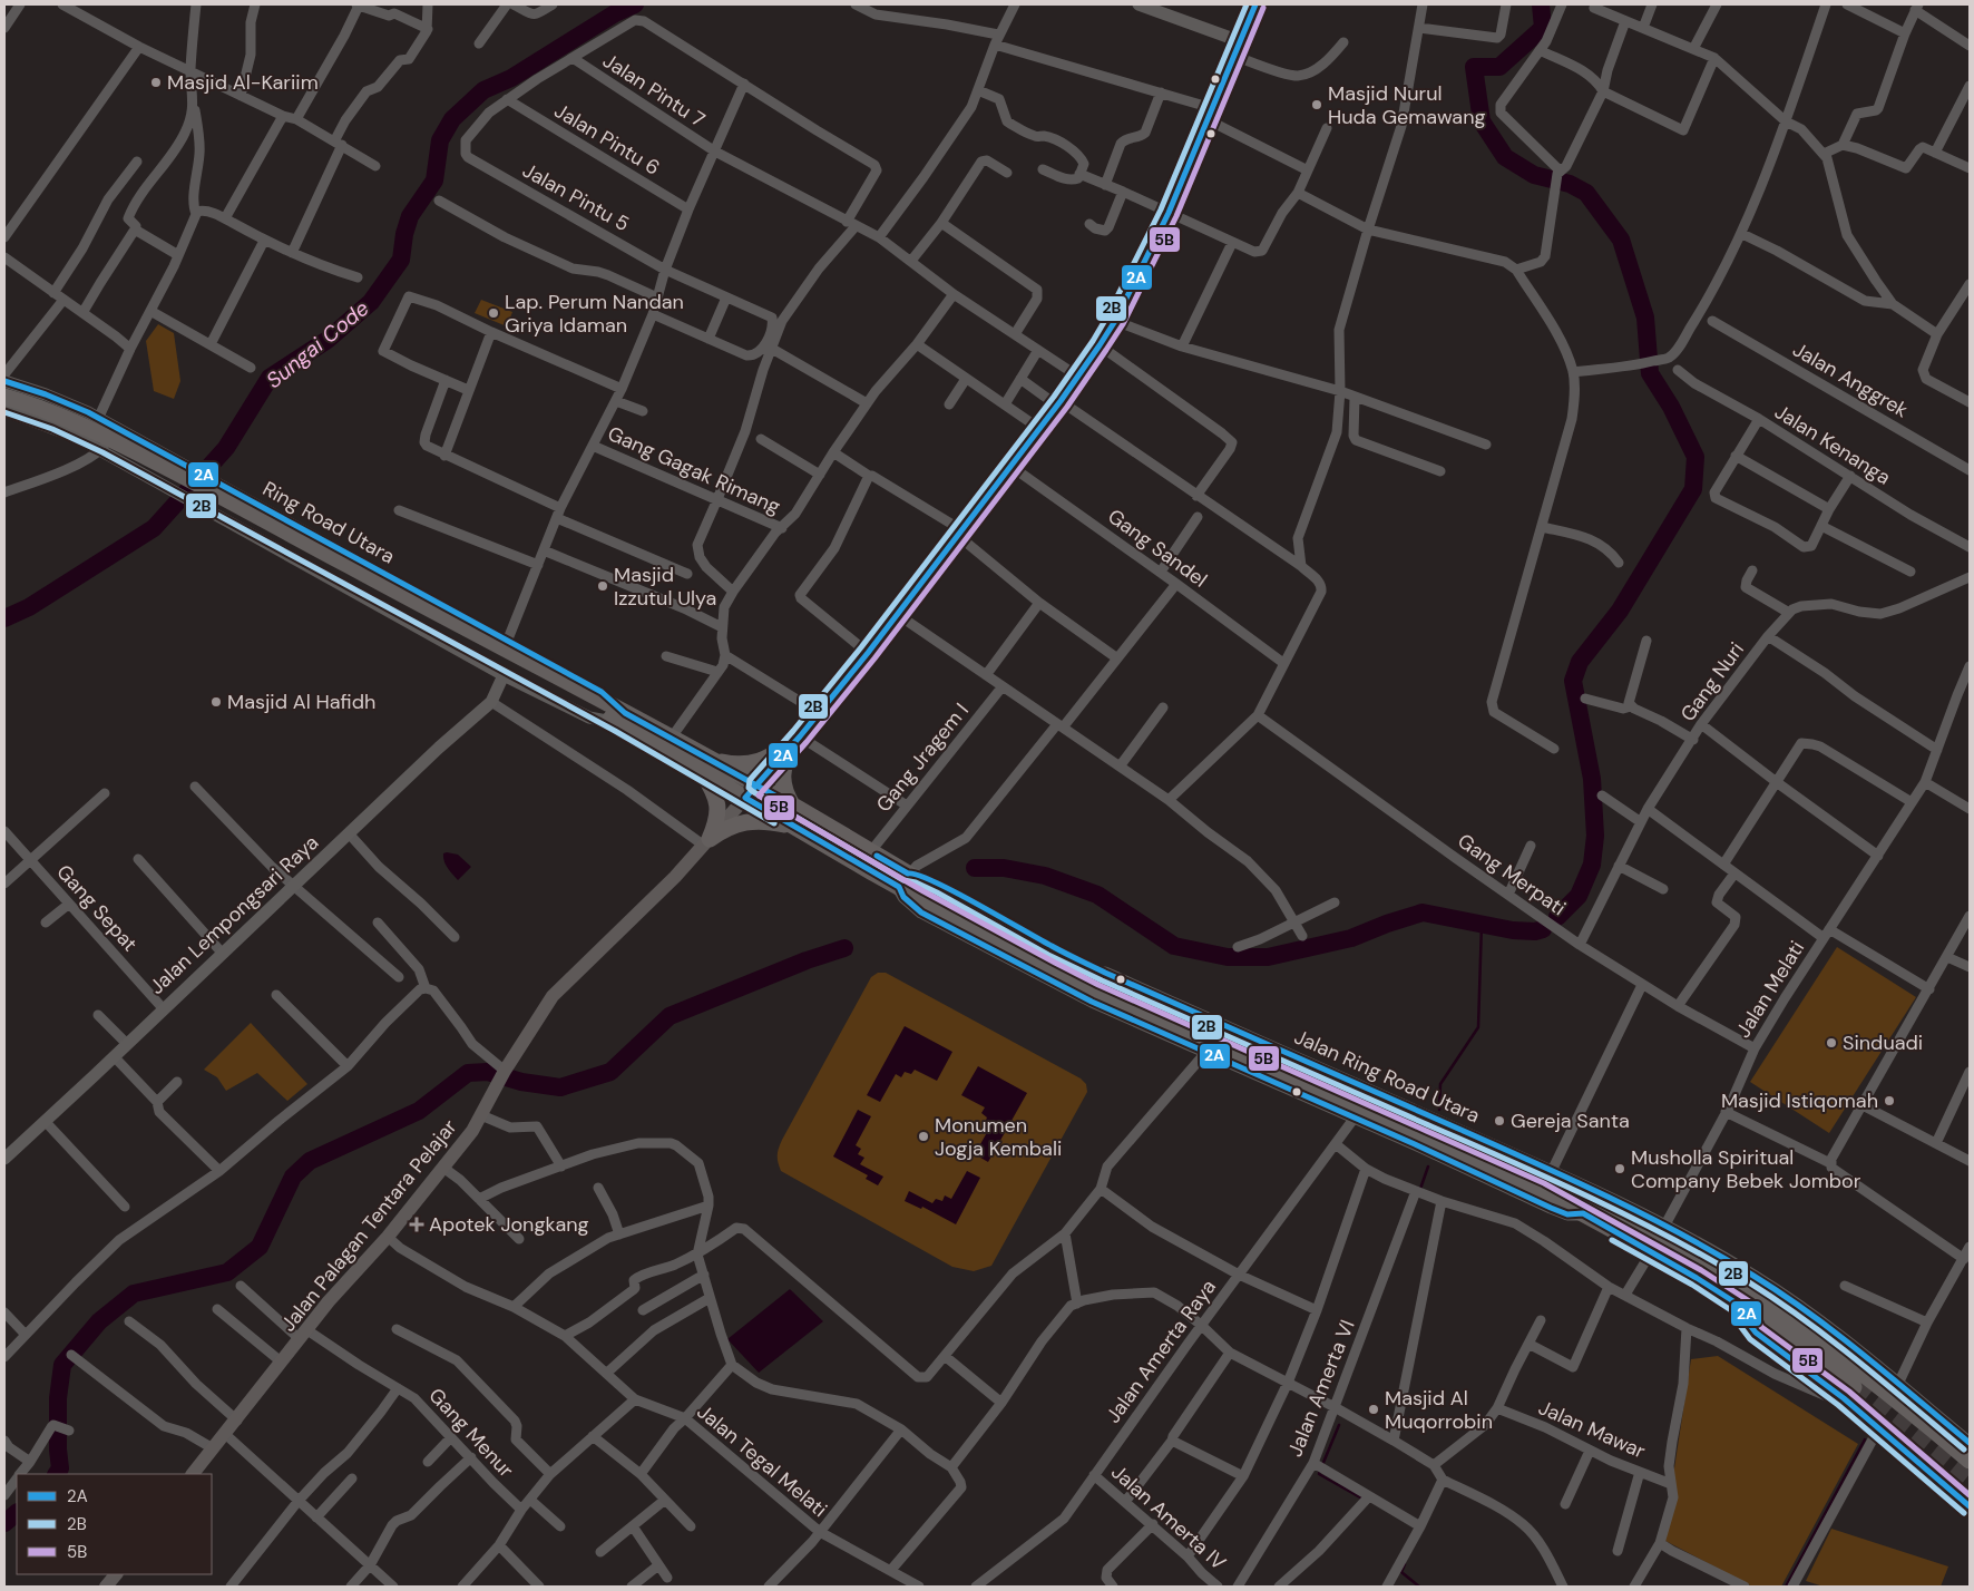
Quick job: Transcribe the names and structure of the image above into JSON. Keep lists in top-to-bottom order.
{
  "streets": {
    "main road": ["Jalan Palagan Tentara Pelajar"],
    "street": [
      "Jalan Pintu 7",
      "Jalan Pintu 6",
      "Jalan Pintu 5",
      "Jalan Anggrek",
      "Jalan Kenanga",
      "Gang Gagak Rimang",
      "Ring Road Utara",
      "Gang Sandel",
      "Gang Nuri",
      "Gang Jragem I",
      "Gang Merpati",
      "Gang Sepat",
      "Jalan Lempongsari Raya",
      "Jalan Melati",
      "Jalan Amerta Raya",
      "Jalan Amerta VI",
      "Jalan Mawar",
      "Gang Menur",
      "Jalan Tegal Melati",
      "Jalan Amerta IV"
    ]
  },
  "crossings": [
    ["Jalan Pintu 7", "Jalan Palagan Tentara Pelajar"],
    ["Jalan Pintu 6", "Jalan Pintu 5"],
    ["Gang Sandel", "Jalan Palagan Tentara Pelajar"],
    ["Gang Nuri", "Gang Merpati"],
    ["Gang Merpati", "Jalan Melati"],
    ["Gang Sepat", "Jalan Lempongsari Raya"],
    ["Jalan Palagan Tentara Pelajar", "Gang Menur"],
    ["Jalan Palagan Tentara Pelajar", "Jalan Tegal Melati"],
    ["Jalan Amerta Raya", "Jalan Amerta IV"]
  ],
  "water": ["Sungai Code"],
  "places": {
    "other": [
      "Masjid Al-Kariim",
      "Masjid Nurul Huda Gemawang",
      "Lap. Perum Nandan Griya Idaman",
      "Masjid Izzutul Ulya",
      "Masjid Al Hafidh",
      "Sinduadi",
      "Masjid Istiqomah",
      "Gereja Santa",
      "Monumen Jogja Kembali",
      "Musholla Spiritual Company Bebek Jombor",
      "Masjid Al Muqorrobin"
    ],
    "health": ["Apotek Jongkang"]
  },
  "lines": ["transit line 2A", "transit line 2B", "transit line 5B"],
  "legend": ["2A", "2B", "5B"]
}
